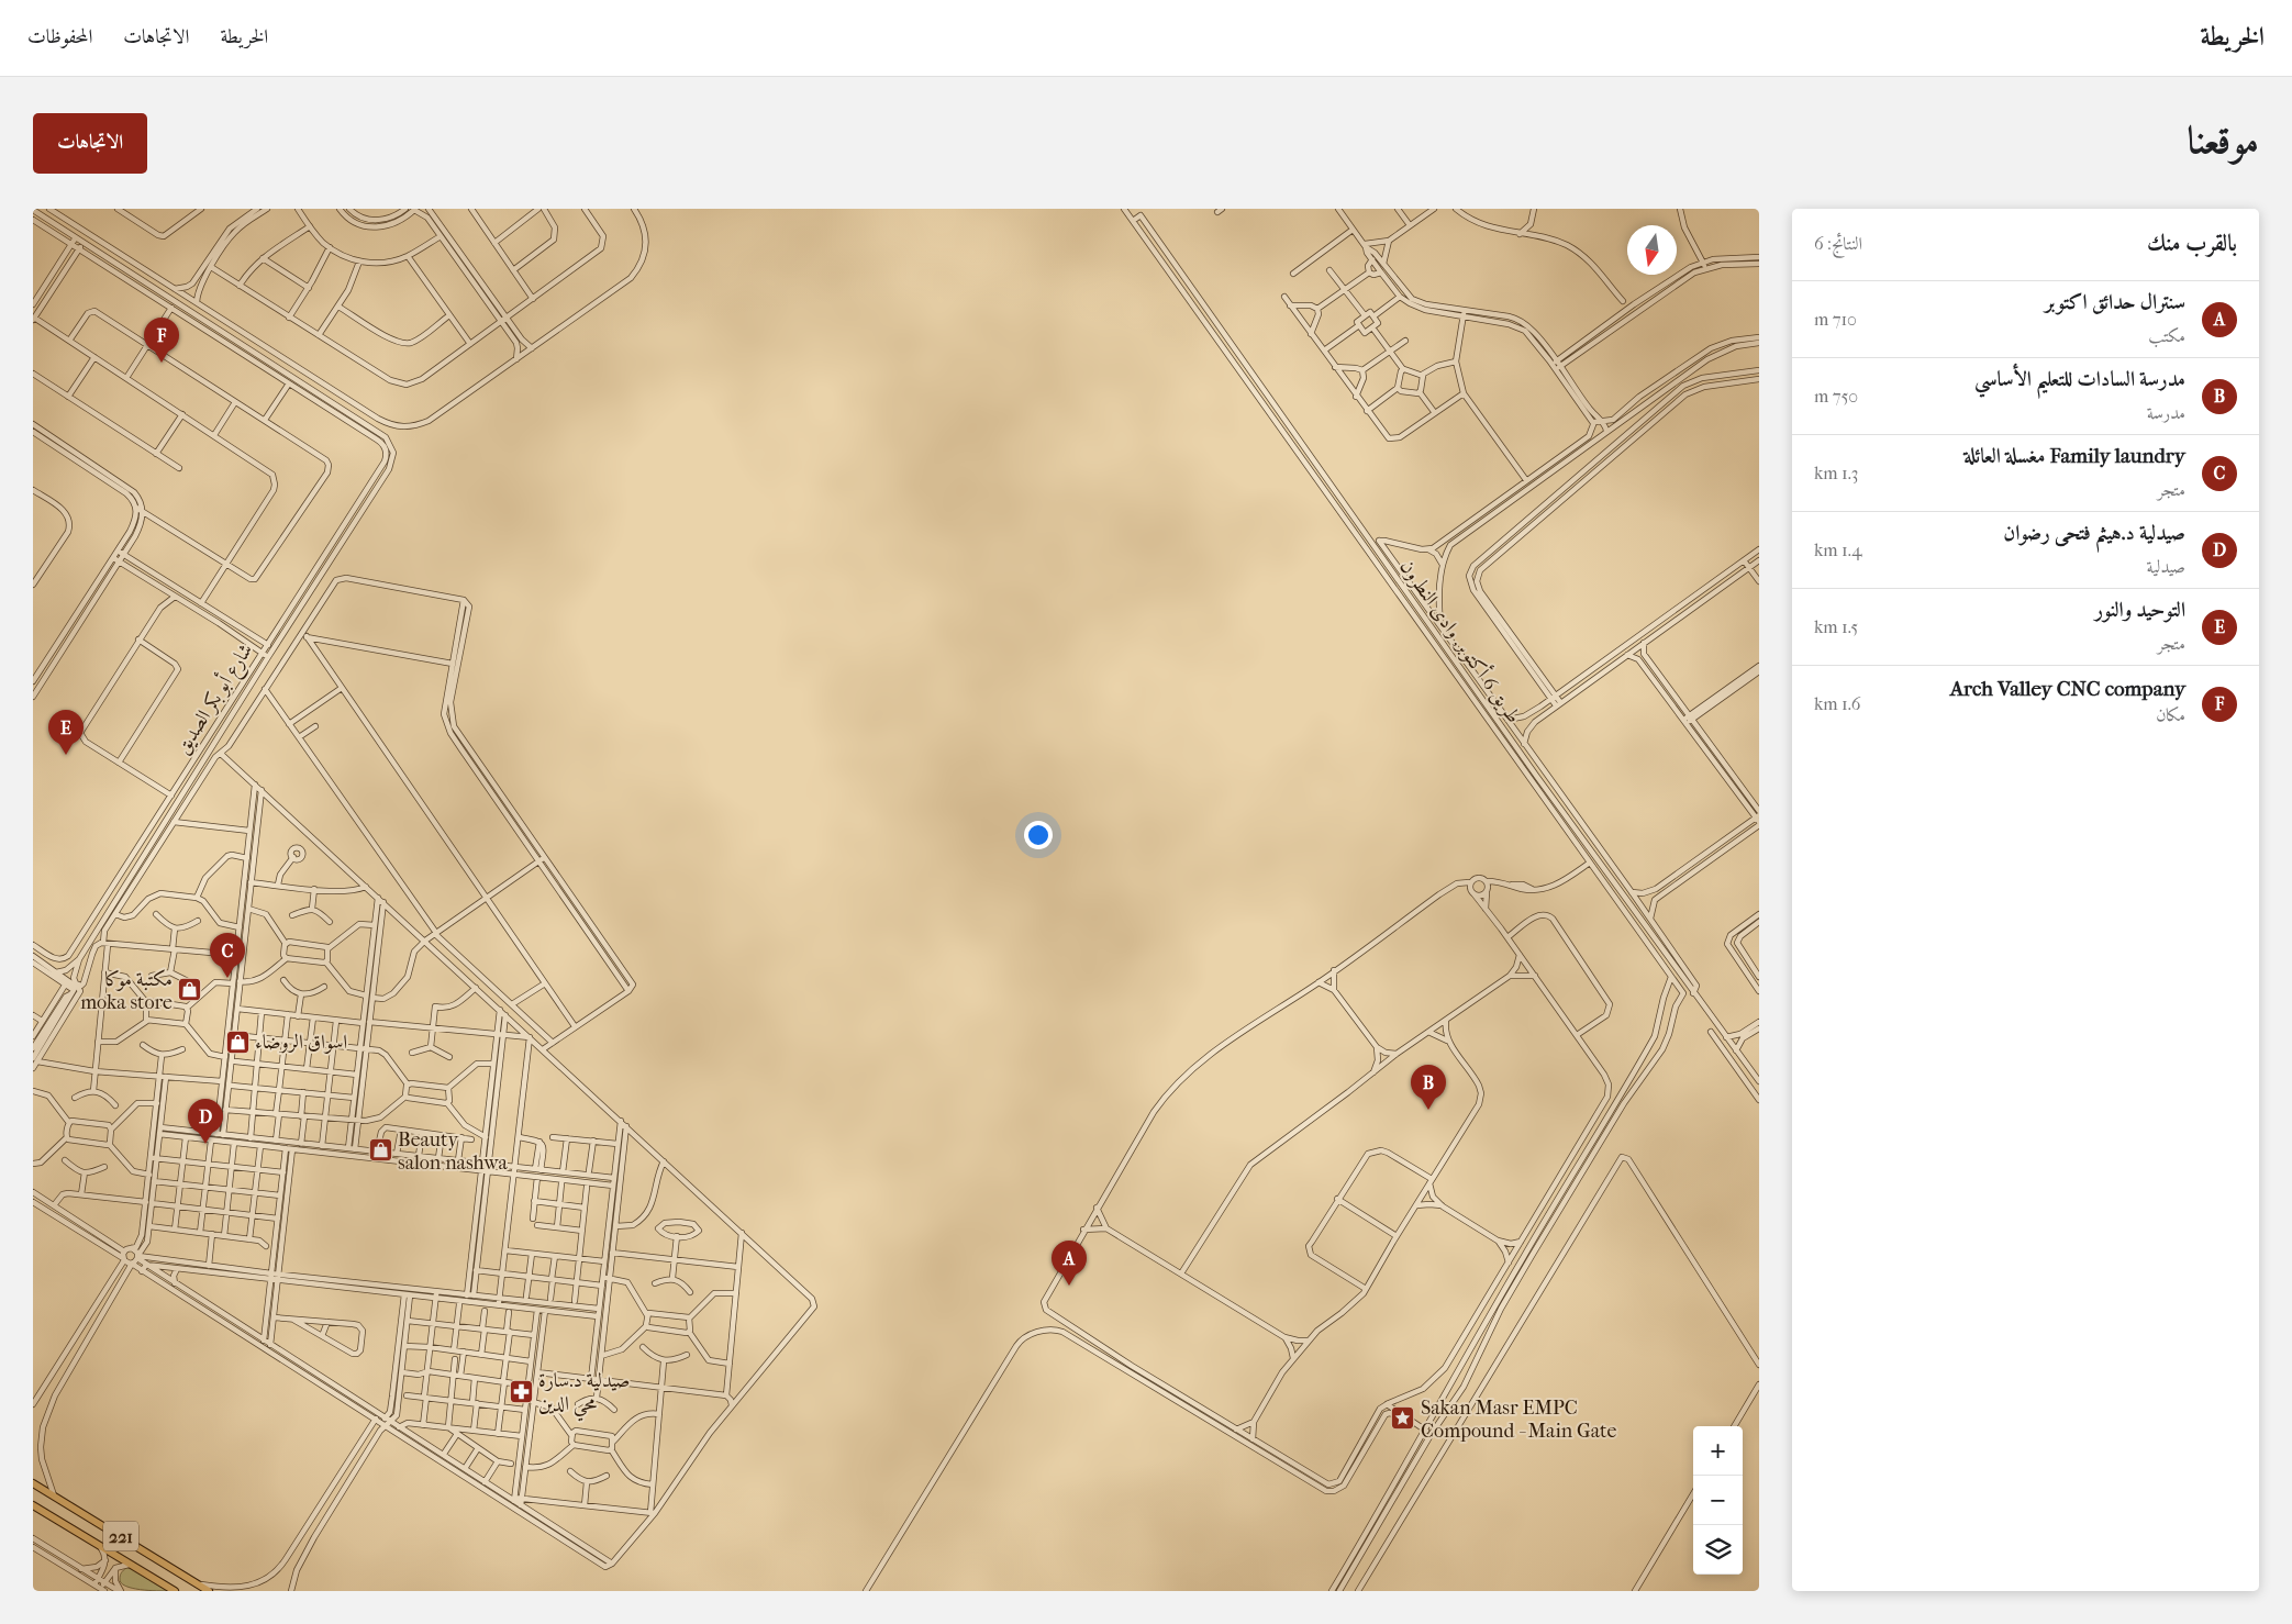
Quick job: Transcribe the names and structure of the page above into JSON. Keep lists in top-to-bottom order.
{
  "streets": {
    "highway": ["221"],
    "street": ["طريق 6 أكتوبر, وادى النطرون", "شارع أبو بكر الصديق"]
  },
  "places": {
    "shop": ["مكتبة موكا moka store", "اسواق الروضاء", "Beauty salon nashwa"],
    "pharmacy": ["صيدلية د.سارة محي الدين"],
    "place": ["Sakan Masr EMPC Compound - Main Gate"]
  },
  "north": "bottom",
  "page": {
    "header": "الخريطة",
    "nav": ["الخريطة", "الاتجاهات", "المحفوظات"],
    "title": "موقعنا",
    "buttons": "الاتجاهات",
    "heading": ["بالقرب منك", "النتائج: 6"],
    "list": [
      {
        "mark": "A",
        "name": "سنترال حدائق اكتوبر",
        "note": "مكتب",
        "value": "710 m"
      },
      {
        "mark": "B",
        "name": "مدرسة السادات للتعليم الأساسي",
        "note": "مدرسة",
        "value": "750 m"
      },
      {
        "mark": "C",
        "name": "Family laundry مغسلة العائلة",
        "note": "متجر",
        "value": "1.3 km"
      },
      {
        "mark": "D",
        "name": "صيدلية د.هيثم فتحى رضوان",
        "note": "صيدلية",
        "value": "1.4 km"
      },
      {
        "mark": "E",
        "name": "التوحيد والنور",
        "note": "متجر",
        "value": "1.5 km"
      },
      {
        "mark": "F",
        "name": "Arch Valley CNC company",
        "note": "مكان",
        "value": "1.6 km"
      }
    ],
    "pins": [
      "F",
      "E",
      "C",
      "B",
      "D",
      "A"
    ],
    "map_buttons": ["+", "−"]
  }
}
